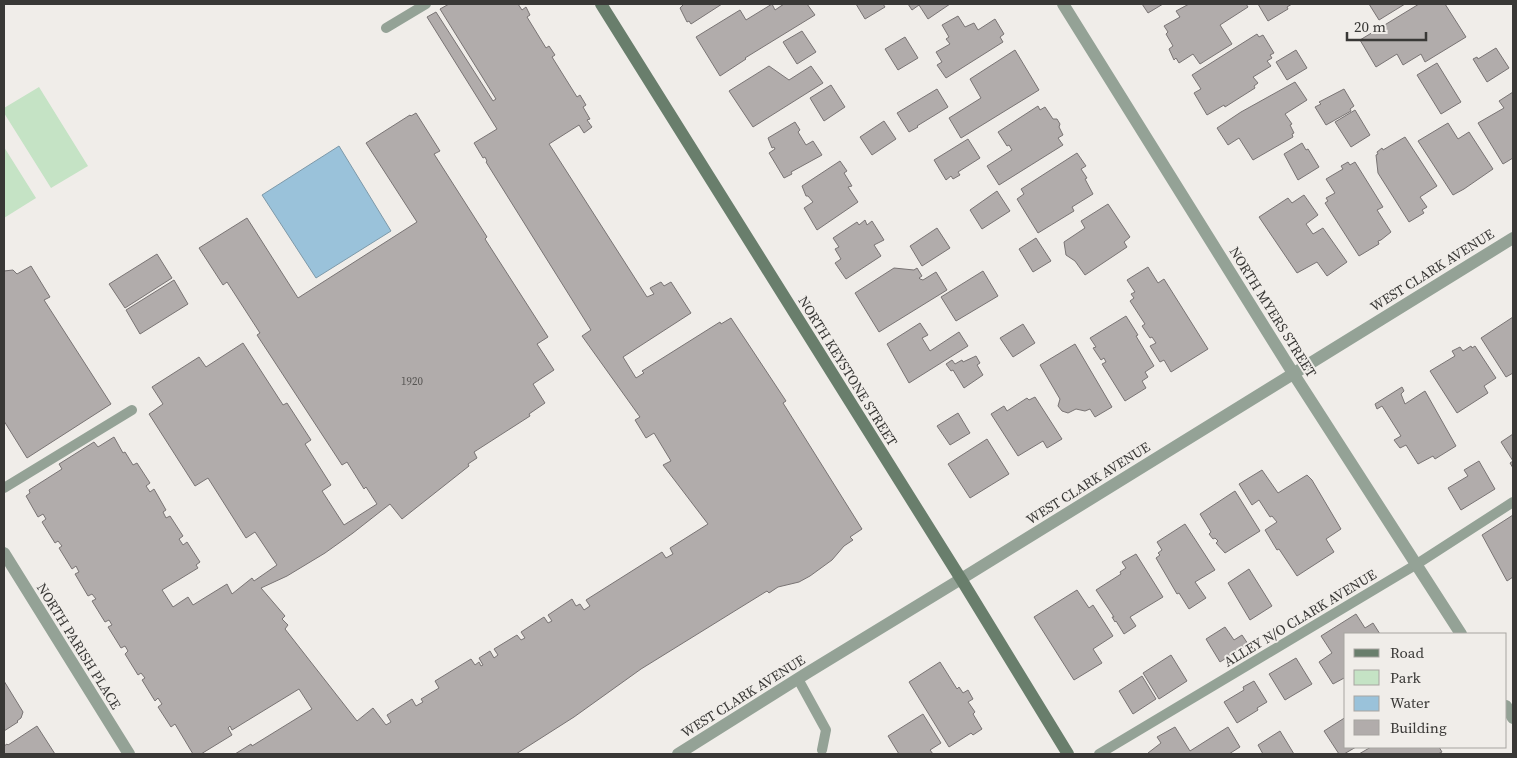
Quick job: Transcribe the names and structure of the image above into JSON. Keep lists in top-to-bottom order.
{
  "streets": {
    "street": [
      "WEST CLARK AVENUE",
      "NORTH MYERS STREET",
      "NORTH KEYSTONE STREET",
      "NORTH PARISH PLACE"
    ],
    "lane": ["ALLEY N/O CLARK AVENUE"]
  },
  "crossings": [
    ["WEST CLARK AVENUE", "NORTH MYERS STREET"],
    ["WEST CLARK AVENUE", "NORTH KEYSTONE STREET"],
    ["NORTH MYERS STREET", "ALLEY N/O CLARK AVENUE"]
  ],
  "house_numbers": ["1920"],
  "legend": [
    "Road",
    "Park",
    "Water",
    "Building"
  ],
  "scale_bar": "20 m"
}
